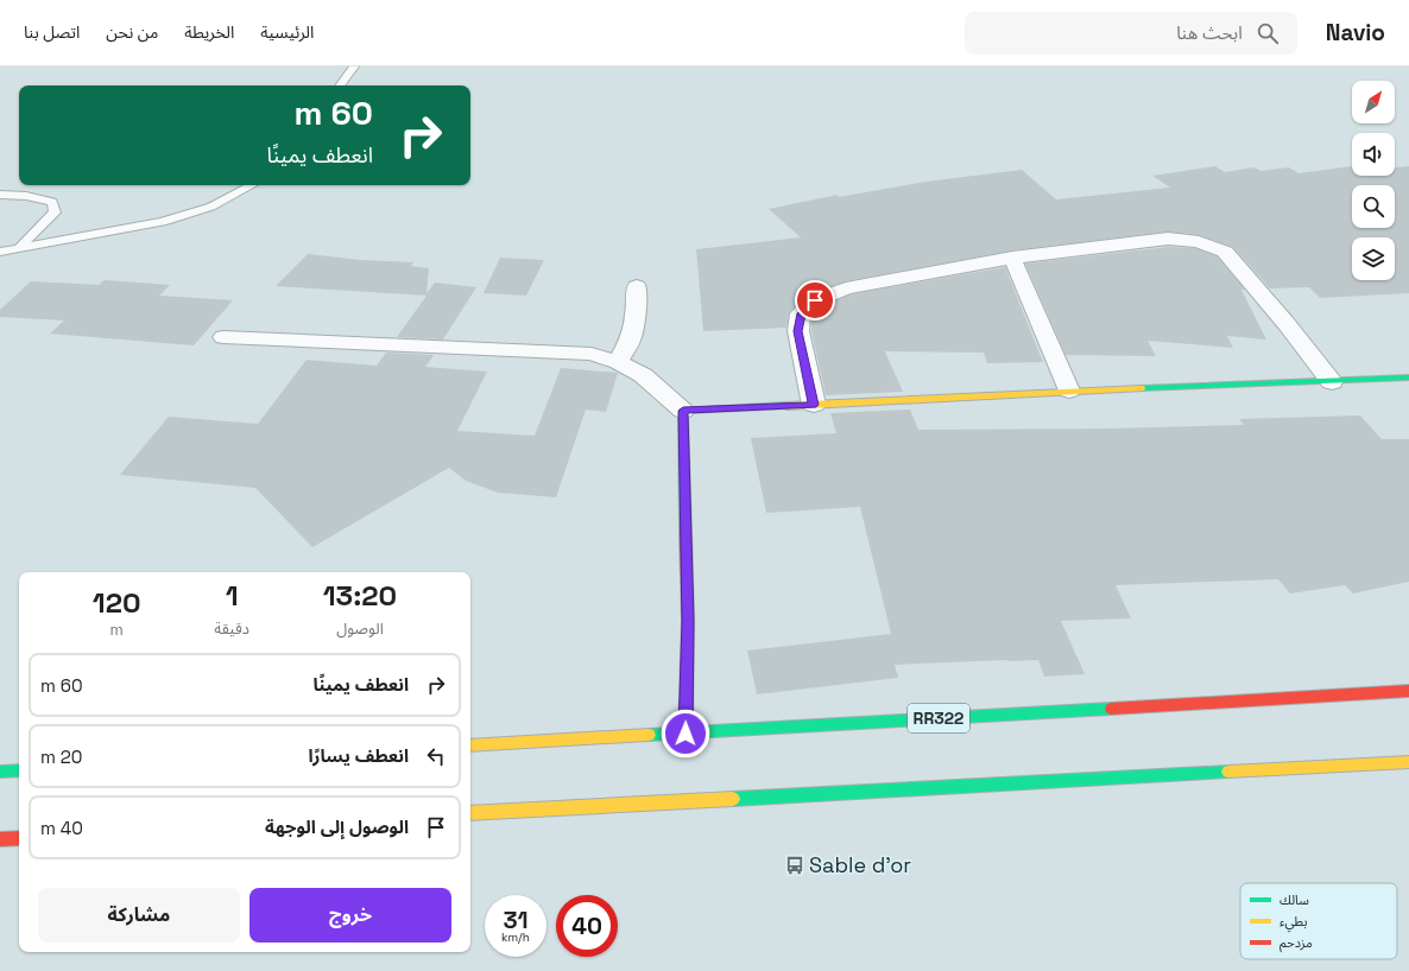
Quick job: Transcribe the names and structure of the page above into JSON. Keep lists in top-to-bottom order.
{
  "streets": {
    "main road": ["RR322"]
  },
  "places": {
    "bus stop": ["Sable d'or"]
  },
  "legend": ["سالك", "بطيء", "مزدحم"],
  "north": "top right",
  "page": {
    "header": "Navio",
    "search": "ابحث هنا",
    "nav": [
      "الرئيسية",
      "الخريطة",
      "من نحن",
      "اتصل بنا"
    ],
    "turn": ["60 m", "انعطف يمينًا"],
    "eta": [
      "13:20",
      "الوصول",
      "1",
      "دقيقة",
      "120",
      "m"
    ],
    "list": [
      {
        "name": "انعطف يمينًا",
        "value": "60 m"
      },
      {
        "name": "انعطف يسارًا",
        "value": "20 m"
      },
      {
        "name": "الوصول إلى الوجهة",
        "value": "40 m"
      }
    ],
    "buttons": ["خروج", "مشاركة"],
    "speed": "31 km/h",
    "limit": "40"
  }
}
